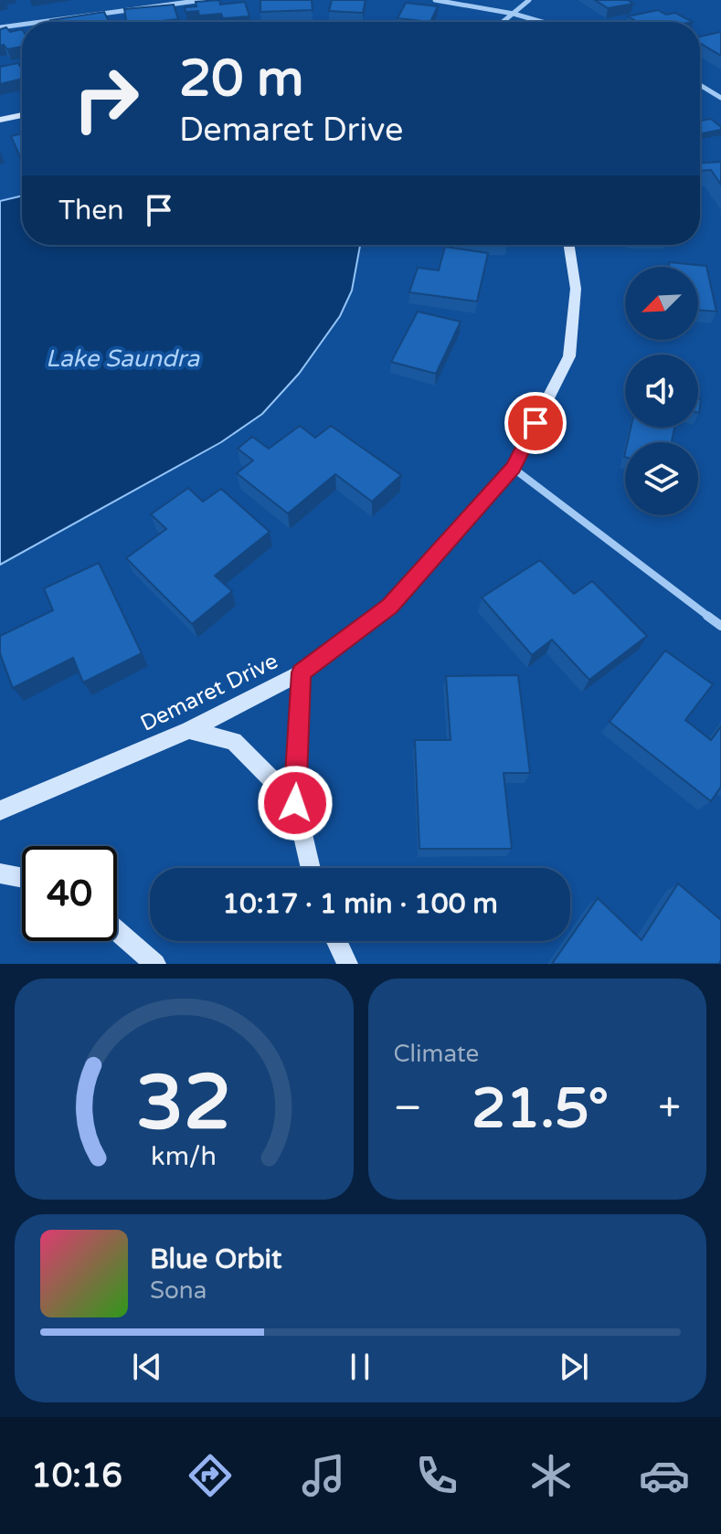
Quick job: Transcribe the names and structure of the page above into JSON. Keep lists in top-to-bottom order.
{
  "streets": {
    "street": ["Demaret Drive"]
  },
  "water": ["Lake Saundra"],
  "north": "bottom left",
  "page": {
    "turn": ["20 m", "Demaret Drive"],
    "then": "Then",
    "limit": "40",
    "trip": "10:17 · 1 min · 100 m",
    "tile": "Climate",
    "heat": ["−", "21.5°", "+"],
    "song": ["Blue Orbit", "Sona"],
    "tabs": "10:16",
    "gauge": ["32", "km/h"]
  }
}
